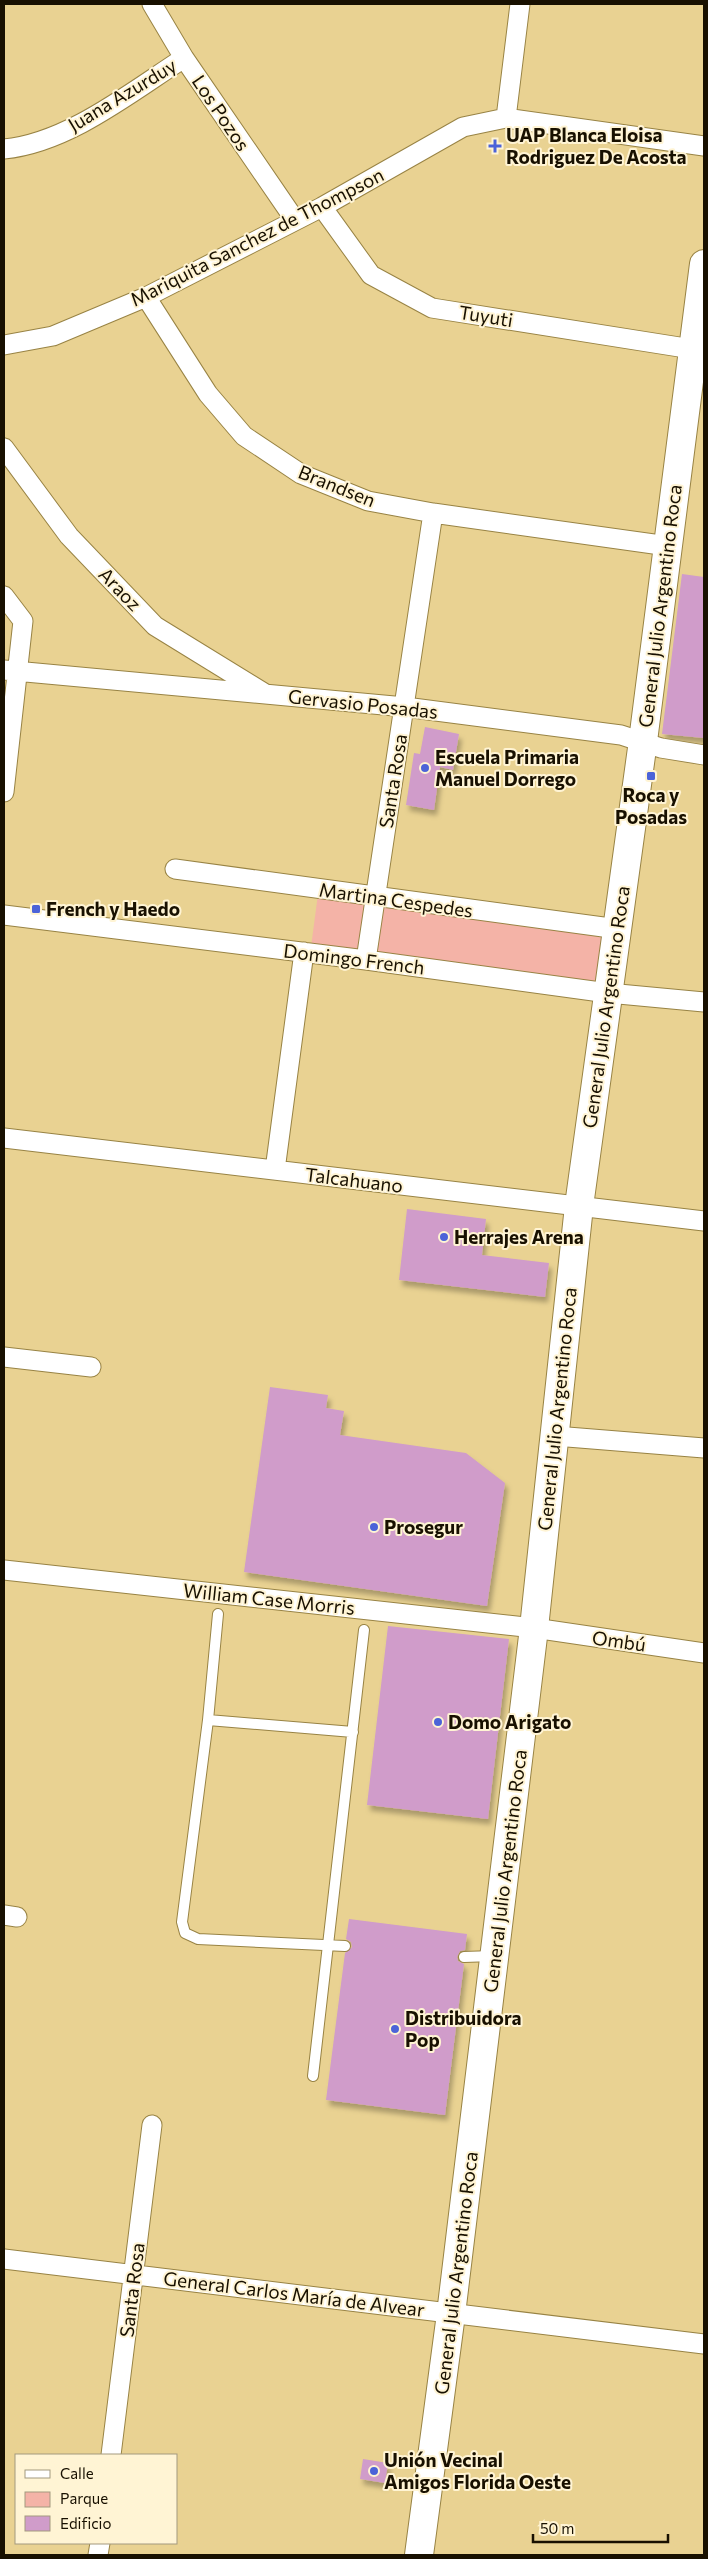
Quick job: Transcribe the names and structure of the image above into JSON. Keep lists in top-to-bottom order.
{
  "streets": {
    "street": [
      "Juana Azurduy",
      "Los Pozos",
      "Mariquita Sanchez de Thompson",
      "Tuyuti",
      "Brandsen",
      "Araoz",
      "General Julio Argentino Roca",
      "Gervasio Posadas",
      "Santa Rosa",
      "Martina Cespedes",
      "Domingo French",
      "Talcahuano",
      "William Case Morris",
      "Ombú",
      "General Carlos María de Alvear"
    ]
  },
  "crossings": [
    ["Juana Azurduy", "Los Pozos"],
    ["Los Pozos", "Mariquita Sanchez de Thompson"],
    ["Mariquita Sanchez de Thompson", "Tuyuti"],
    ["Mariquita Sanchez de Thompson", "Brandsen"],
    ["Tuyuti", "General Julio Argentino Roca"],
    ["Brandsen", "General Julio Argentino Roca"],
    ["Brandsen", "Santa Rosa"],
    ["Araoz", "Gervasio Posadas"],
    ["General Julio Argentino Roca", "Gervasio Posadas"],
    ["General Julio Argentino Roca", "Martina Cespedes"],
    ["General Julio Argentino Roca", "Domingo French"],
    ["General Julio Argentino Roca", "Talcahuano"],
    ["General Julio Argentino Roca", "William Case Morris"],
    ["General Julio Argentino Roca", "Ombú"],
    ["General Julio Argentino Roca", "General Carlos María de Alvear"],
    ["Gervasio Posadas", "Santa Rosa"],
    ["Santa Rosa", "Martina Cespedes"],
    ["Santa Rosa", "Domingo French"],
    ["Santa Rosa", "General Carlos María de Alvear"],
    ["William Case Morris", "Ombú"]
  ],
  "places": {
    "health": ["UAP Blanca Eloisa Rodriguez De Acosta"],
    "other": [
      "Escuela Primaria Manuel Dorrego",
      "Herrajes Arena",
      "Prosegur",
      "Domo Arigato",
      "Distribuidora Pop",
      "Unión Vecinal Amigos Florida Oeste"
    ],
    "transit": ["Roca y Posadas", "French y Haedo"]
  },
  "legend": ["Calle", "Parque", "Edificio"],
  "scale_bar": "50 m"
}
